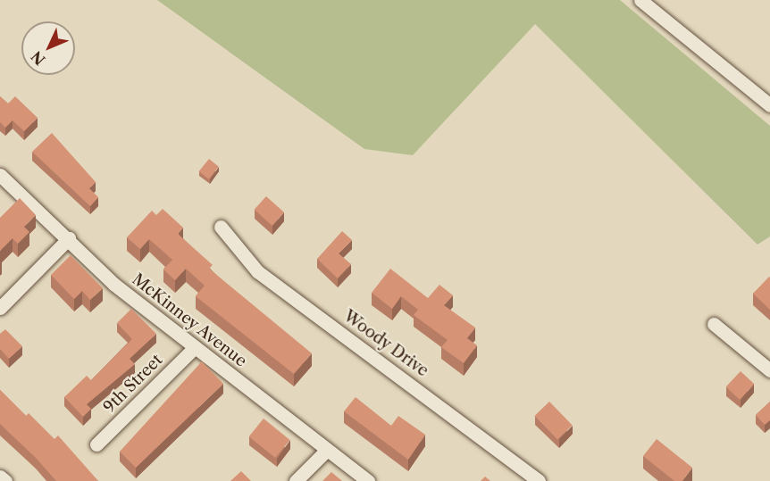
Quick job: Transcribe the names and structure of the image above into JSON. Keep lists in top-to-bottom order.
{
  "streets": {
    "street": ["McKinney Avenue", "Woody Drive", "9th Street"]
  },
  "crossings": [
    ["McKinney Avenue", "9th Street"]
  ],
  "north": "bottom left"
}
